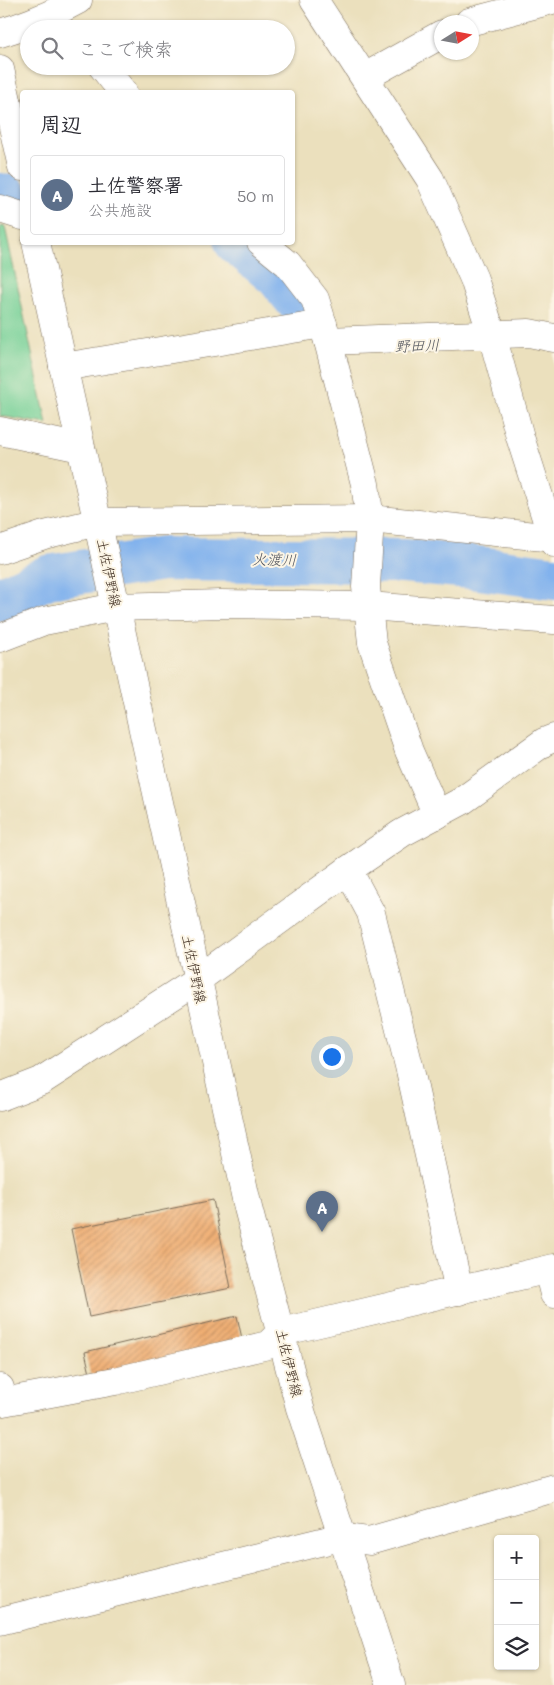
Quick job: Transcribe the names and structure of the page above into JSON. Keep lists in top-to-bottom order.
{
  "streets": {
    "street": ["土佐伊野線"]
  },
  "water": ["野田川", "火渡川"],
  "north": "right",
  "page": {
    "search": "ここで検索",
    "heading": "周辺",
    "list": [
      {
        "mark": "A",
        "name": "土佐警察署",
        "note": "公共施設",
        "value": "50 m"
      }
    ],
    "pins": "A",
    "map_buttons": ["+", "−"]
  }
}
